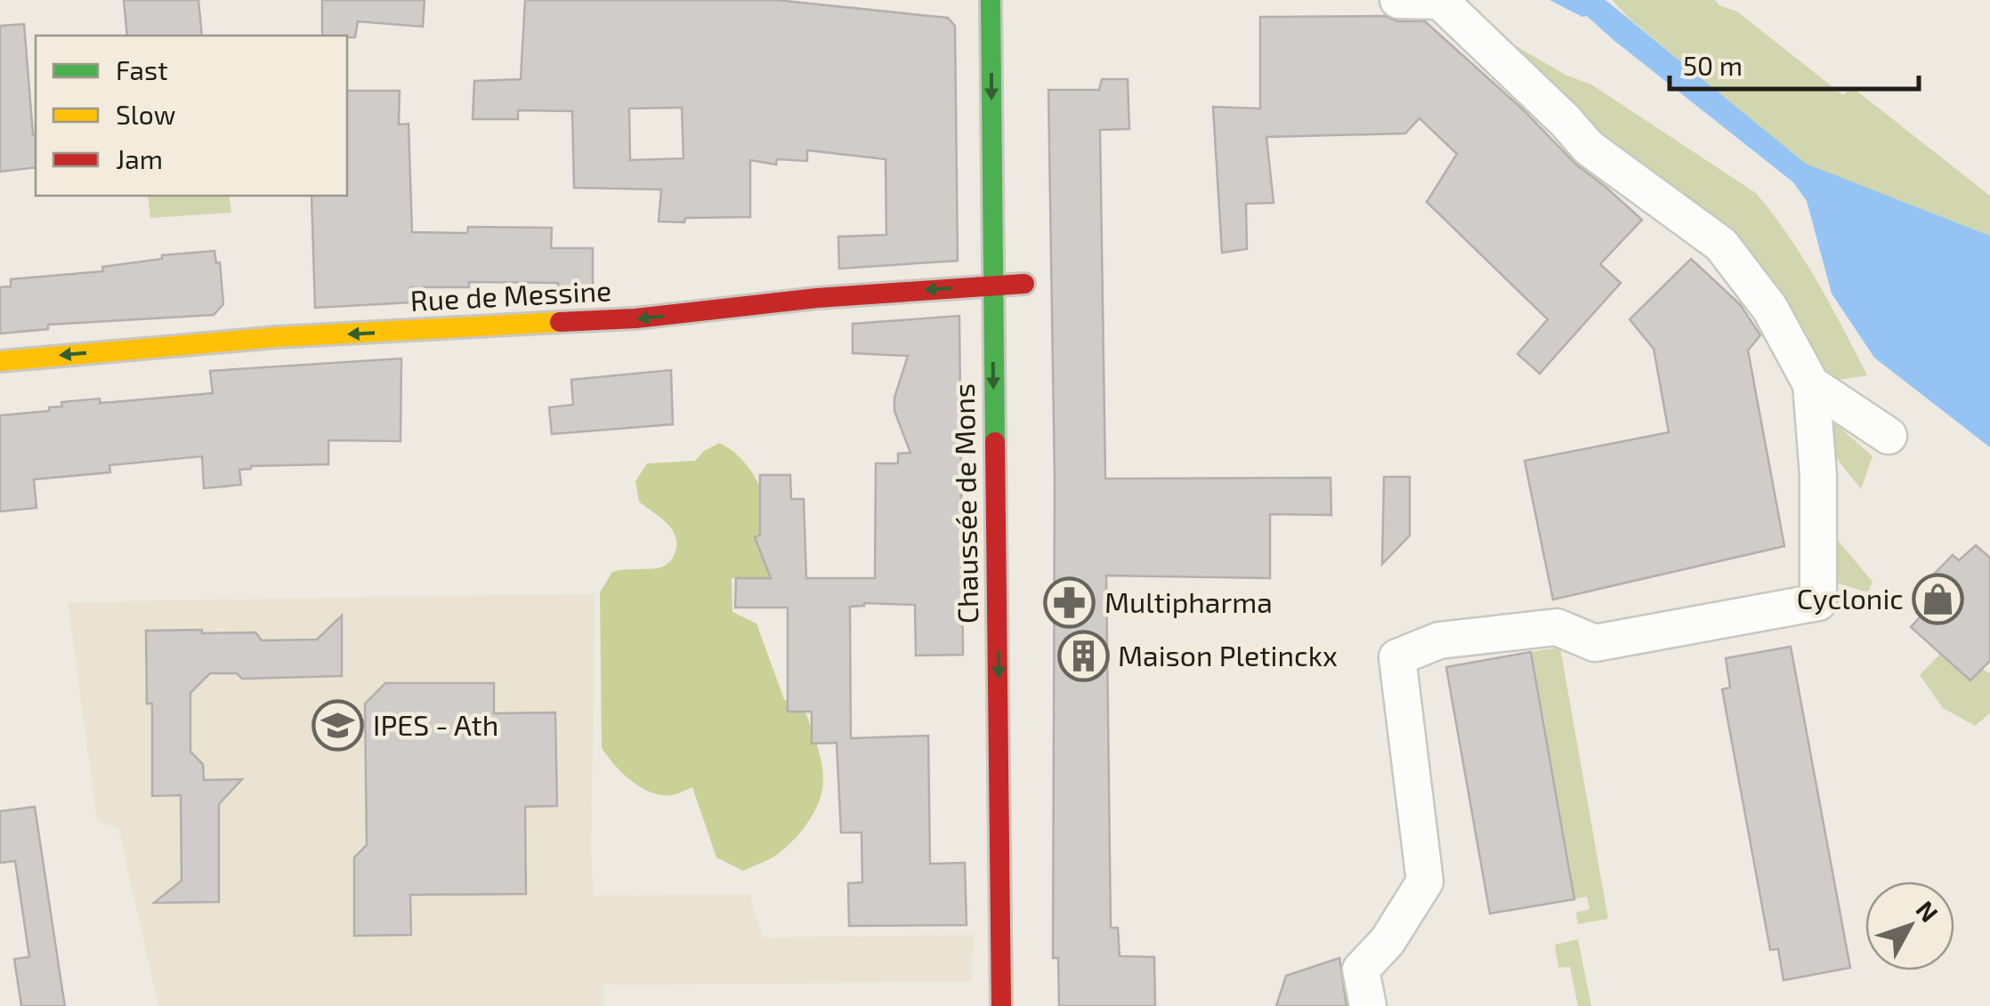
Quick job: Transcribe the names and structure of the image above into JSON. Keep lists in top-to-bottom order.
{
  "streets": {
    "street": ["Rue de Messine", "Chaussée de Mons"]
  },
  "crossings": [
    ["Rue de Messine", "Chaussée de Mons"]
  ],
  "one_way": ["Rue de Messine", "Chaussée de Mons"],
  "places": {
    "shop": ["Cyclonic"],
    "pharmacy": ["Multipharma"],
    "building": ["Maison Pletinckx"],
    "school or university": ["IPES - Ath"]
  },
  "legend": ["Fast", "Slow", "Jam"],
  "scale_bar": "50 m",
  "north": "top right"
}
